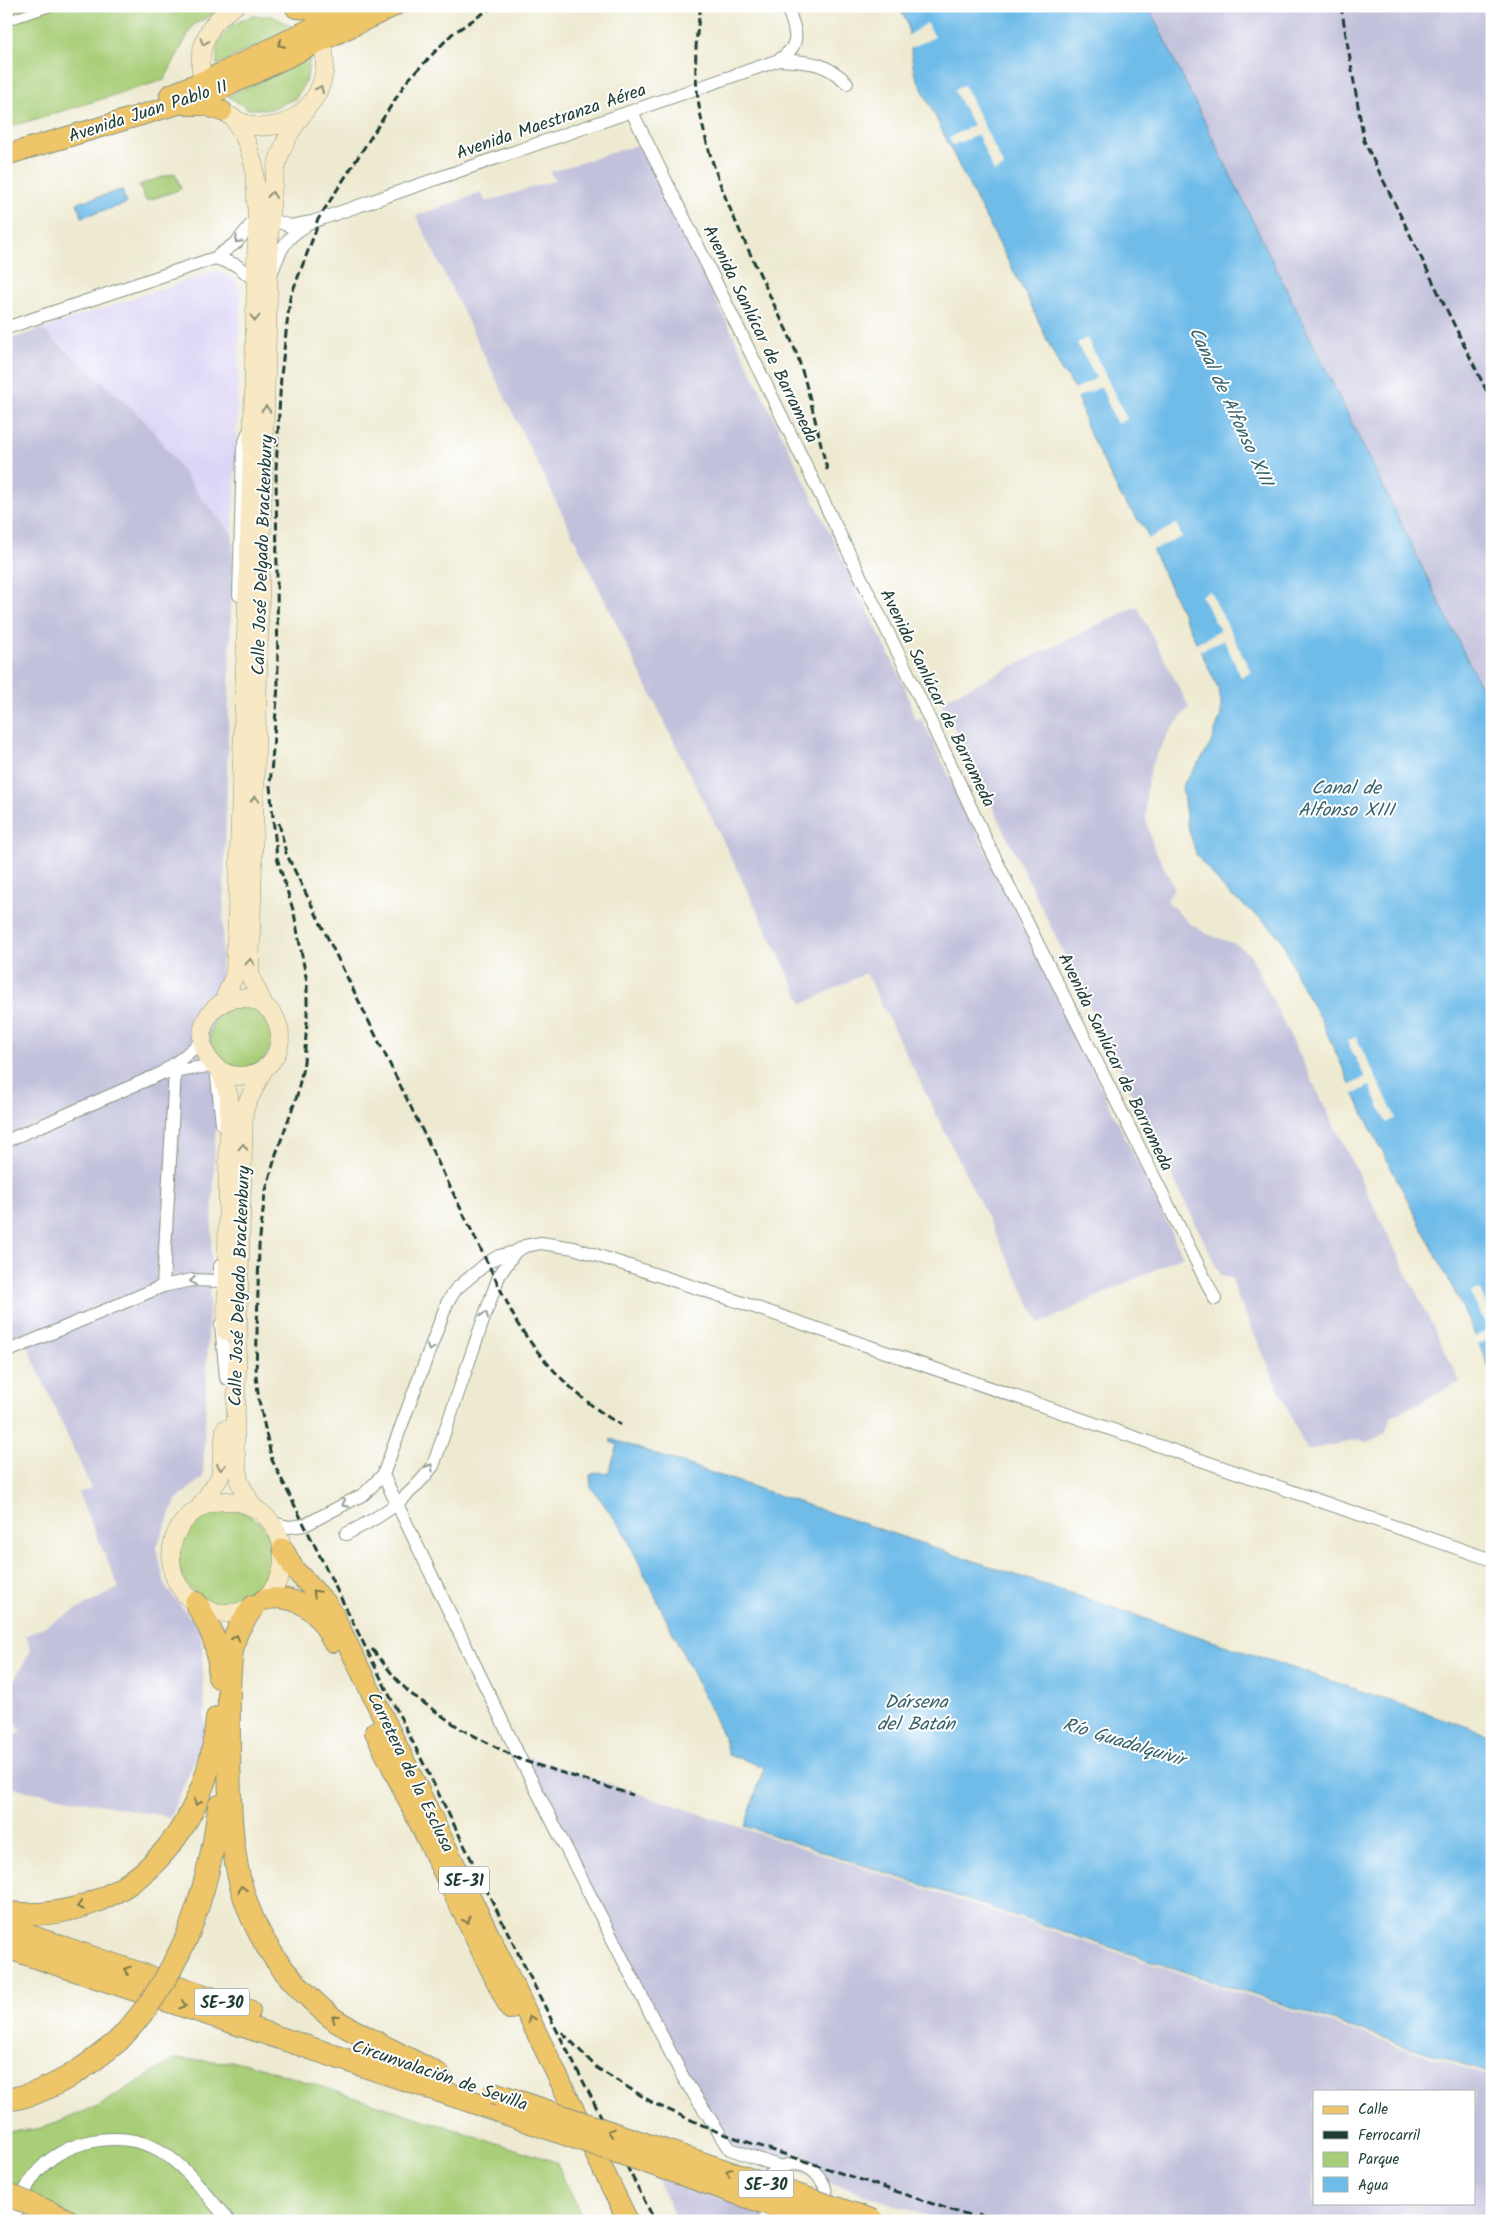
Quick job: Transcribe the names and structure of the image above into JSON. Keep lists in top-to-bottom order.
{
  "streets": {
    "highway": ["SE-30", "Circunvalación de Sevilla"],
    "main road": [
      "Avenida Juan Pablo II",
      "Calle José Delgado Brackenbury",
      "Carretera de la Esclusa",
      "SE-31"
    ],
    "street": ["Avenida Maestranza Aérea", "Avenida Sanlúcar de Barrameda"]
  },
  "crossings": [
    ["Avenida Juan Pablo II", "Calle José Delgado Brackenbury"],
    ["Avenida Maestranza Aérea", "Avenida Sanlúcar de Barrameda"],
    ["Calle José Delgado Brackenbury", "Carretera de la Esclusa"]
  ],
  "water": ["Canal de Alfonso XIII", "Dársena del Batán", "Río Guadalquivir"],
  "legend": [
    "Calle",
    "Ferrocarril",
    "Parque",
    "Agua"
  ]
}
